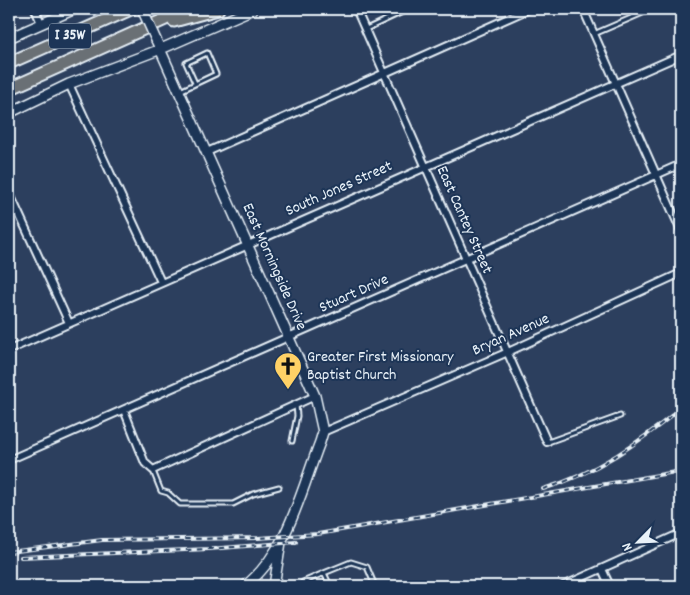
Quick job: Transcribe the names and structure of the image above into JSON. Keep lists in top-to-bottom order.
{
  "streets": {
    "highway": ["I 35W"],
    "street": [
      "South Jones Street",
      "East Cantey Street",
      "East Morningside Drive",
      "Stuart Drive",
      "Bryan Avenue"
    ]
  },
  "crossings": [
    ["South Jones Street", "East Cantey Street"],
    ["South Jones Street", "East Morningside Drive"],
    ["East Cantey Street", "Stuart Drive"],
    ["East Cantey Street", "Bryan Avenue"],
    ["East Morningside Drive", "Stuart Drive"],
    ["East Morningside Drive", "Bryan Avenue"]
  ],
  "places": {
    "church": ["Greater First Missionary Baptist Church"]
  },
  "north": "bottom left"
}
